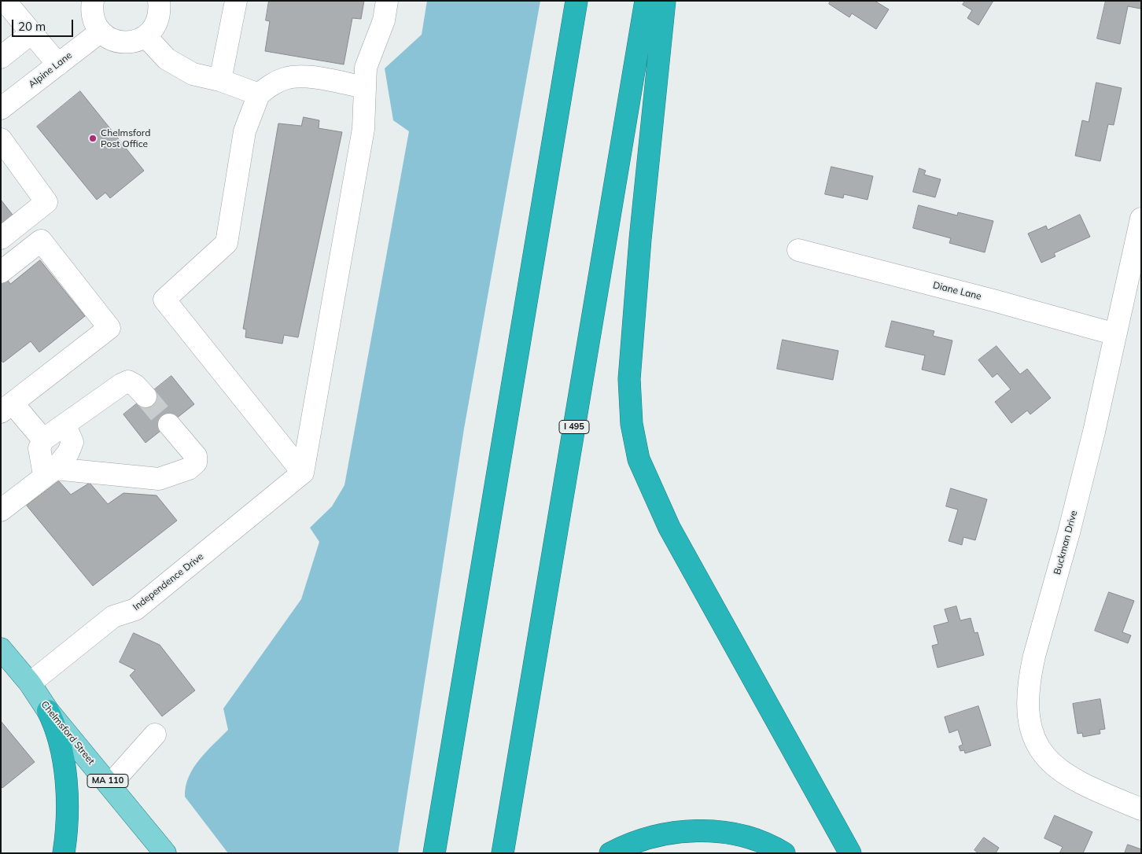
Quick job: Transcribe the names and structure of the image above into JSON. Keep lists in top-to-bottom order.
{
  "streets": {
    "highway": ["I 495"],
    "main road": ["Chelmsford Street", "MA 110"],
    "street": [
      "Alpine Lane",
      "Diane Lane",
      "Buckman Drive",
      "Independence Drive"
    ]
  },
  "crossings": [
    ["Diane Lane", "Buckman Drive"],
    ["Independence Drive", "Chelmsford Street"]
  ],
  "places": ["Chelmsford Post Office"],
  "scale_bar": "20 m"
}
